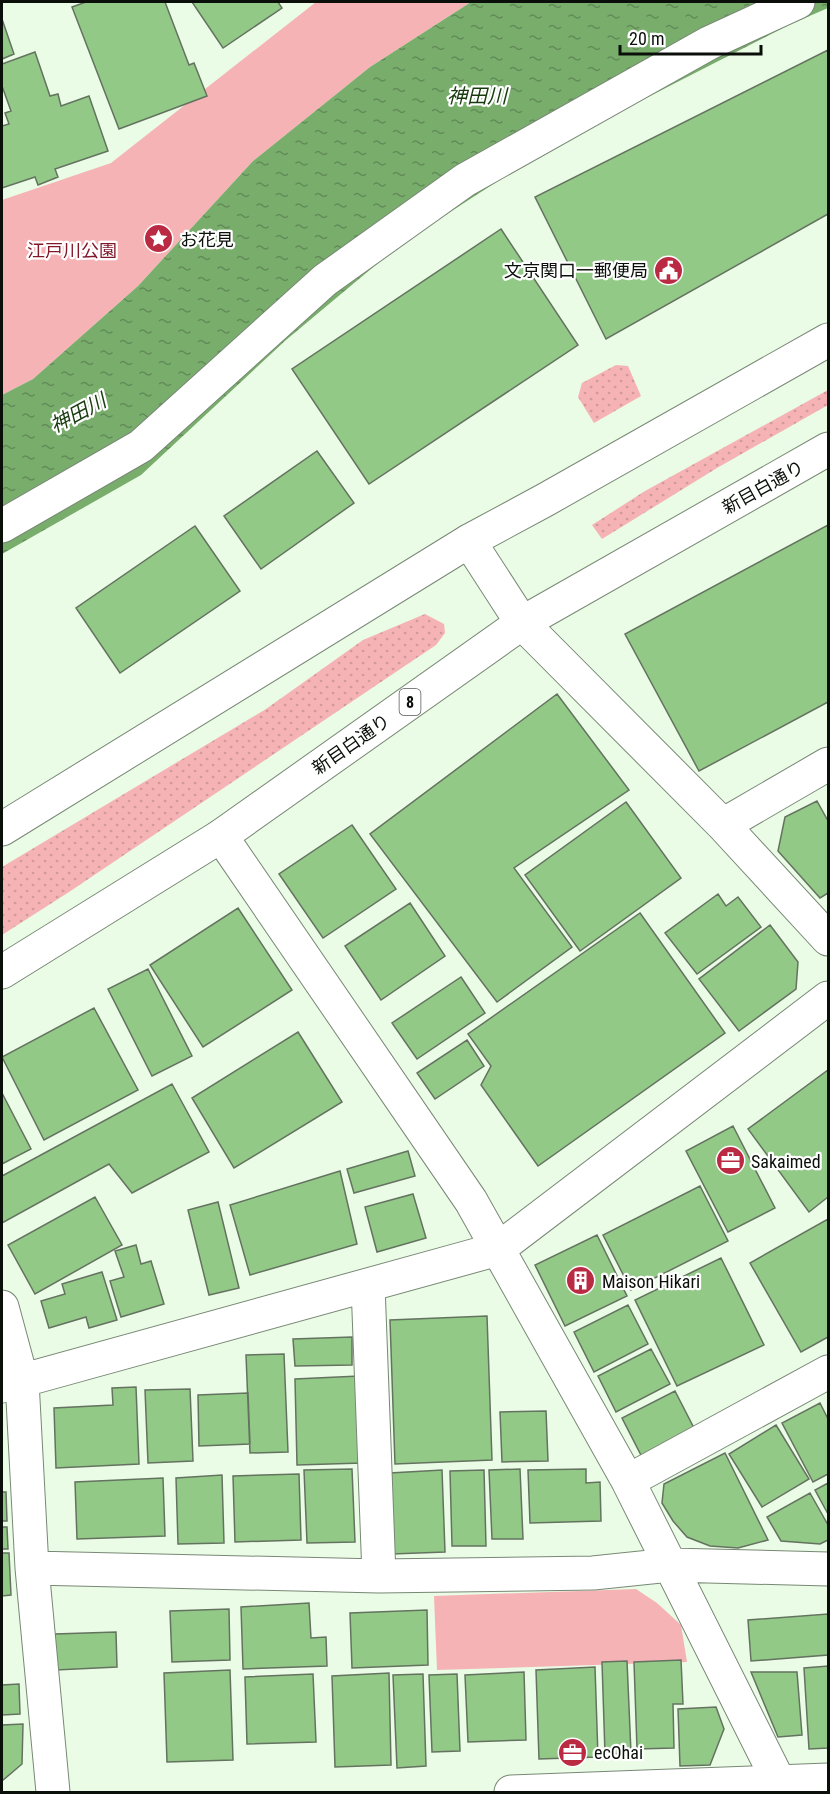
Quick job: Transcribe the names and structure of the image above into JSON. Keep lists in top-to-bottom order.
{
  "streets": {
    "main road": ["新目白通り", "8"]
  },
  "water": ["神田川"],
  "parks": ["江戸川公園"],
  "places": {
    "place": ["お花見"],
    "public building": ["文京関口一郵便局"],
    "office": ["Sakaimed", "ecOhai"],
    "building": ["Maison Hikari"]
  },
  "scale_bar": "20 m"
}
